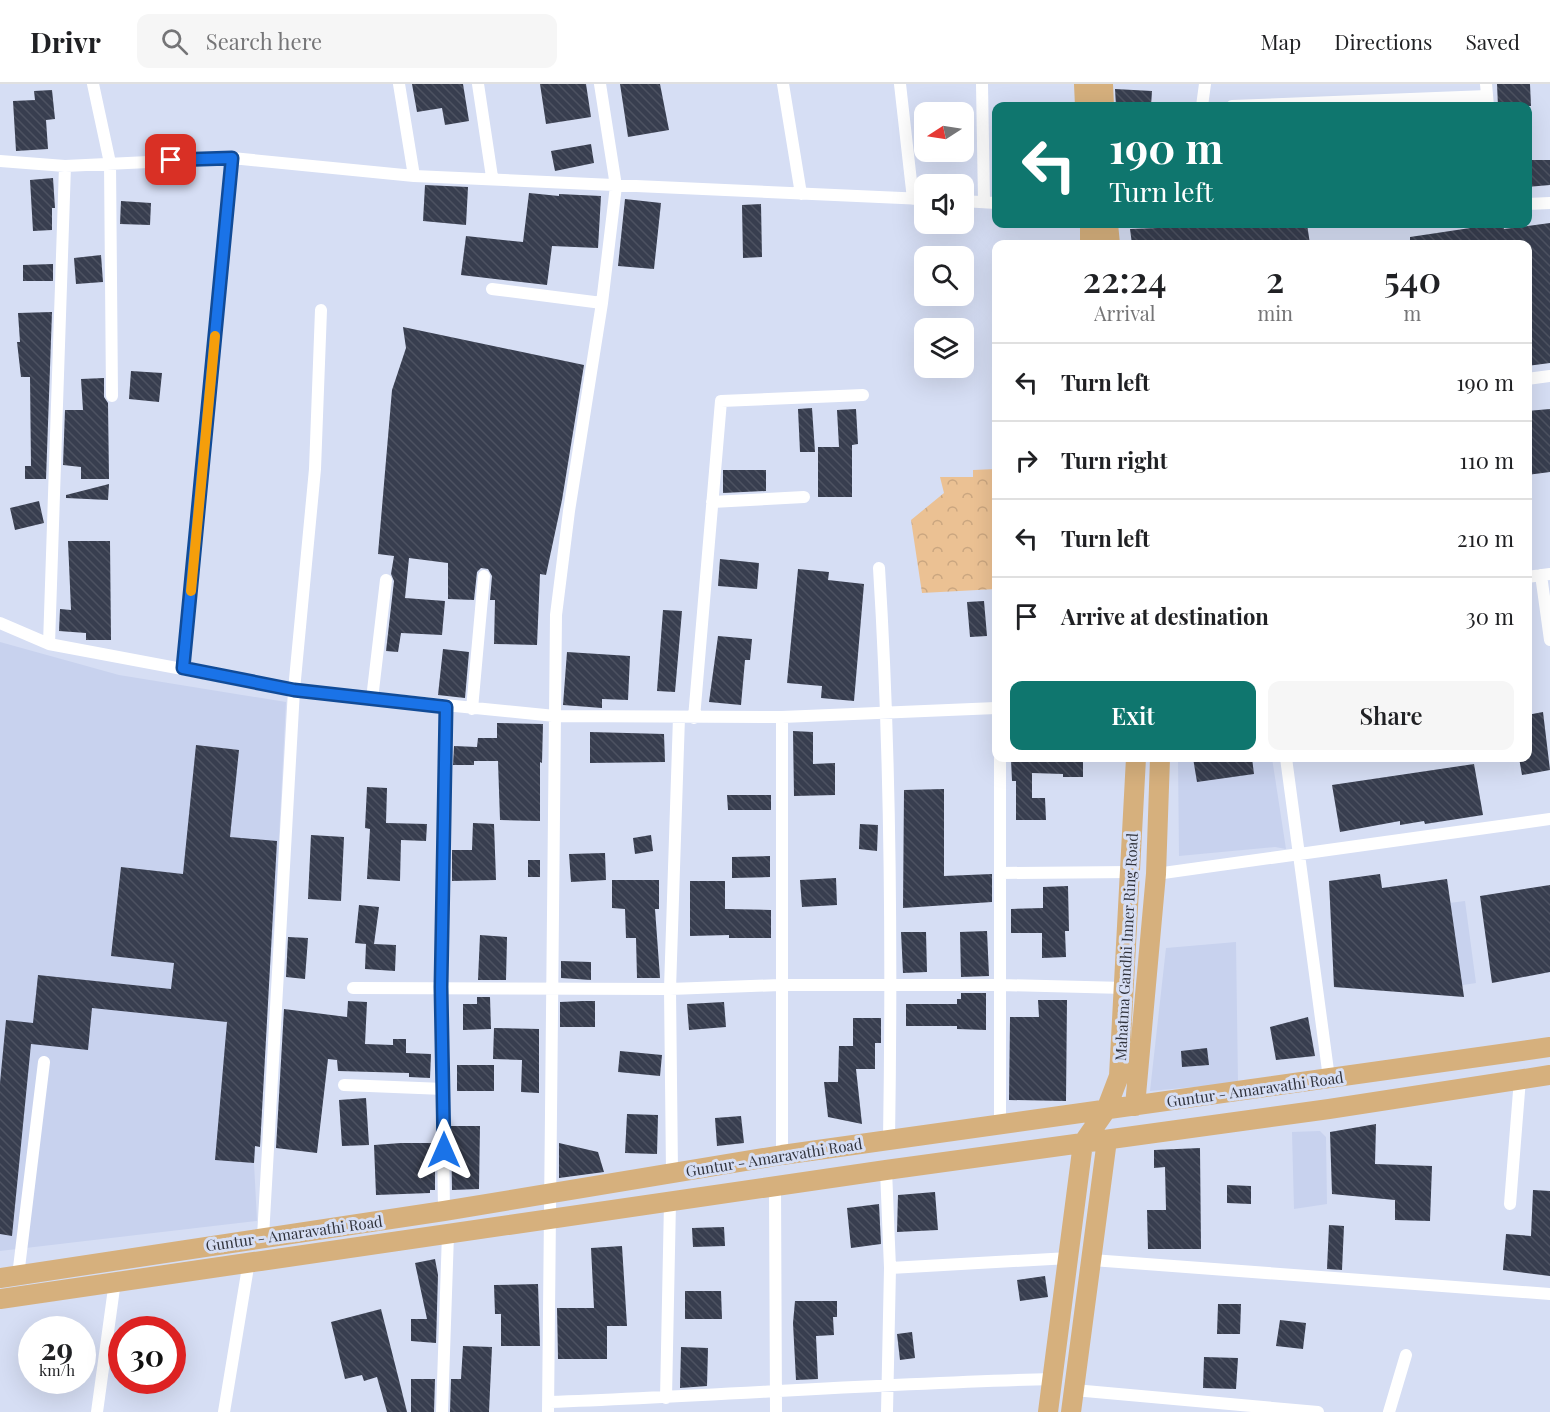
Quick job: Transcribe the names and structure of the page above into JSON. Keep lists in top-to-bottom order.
{
  "streets": {
    "main road": ["Mahatma Gandhi Inner Ring Road", "Guntur - Amaravathi Road"]
  },
  "crossings": [
    ["Mahatma Gandhi Inner Ring Road", "Guntur - Amaravathi Road"]
  ],
  "north": "left",
  "page": {
    "header": "Drivr",
    "search": "Search here",
    "nav": ["Map", "Directions", "Saved"],
    "turn": ["190 m", "Turn left"],
    "eta": [
      "22:24",
      "Arrival",
      "2",
      "min",
      "540",
      "m"
    ],
    "list": [
      {
        "name": "Turn left",
        "value": "190 m"
      },
      {
        "name": "Turn right",
        "value": "110 m"
      },
      {
        "name": "Turn left",
        "value": "210 m"
      },
      {
        "name": "Arrive at destination",
        "value": "30 m"
      }
    ],
    "buttons": ["Exit", "Share"],
    "speed": "29 km/h",
    "limit": "30"
  }
}
